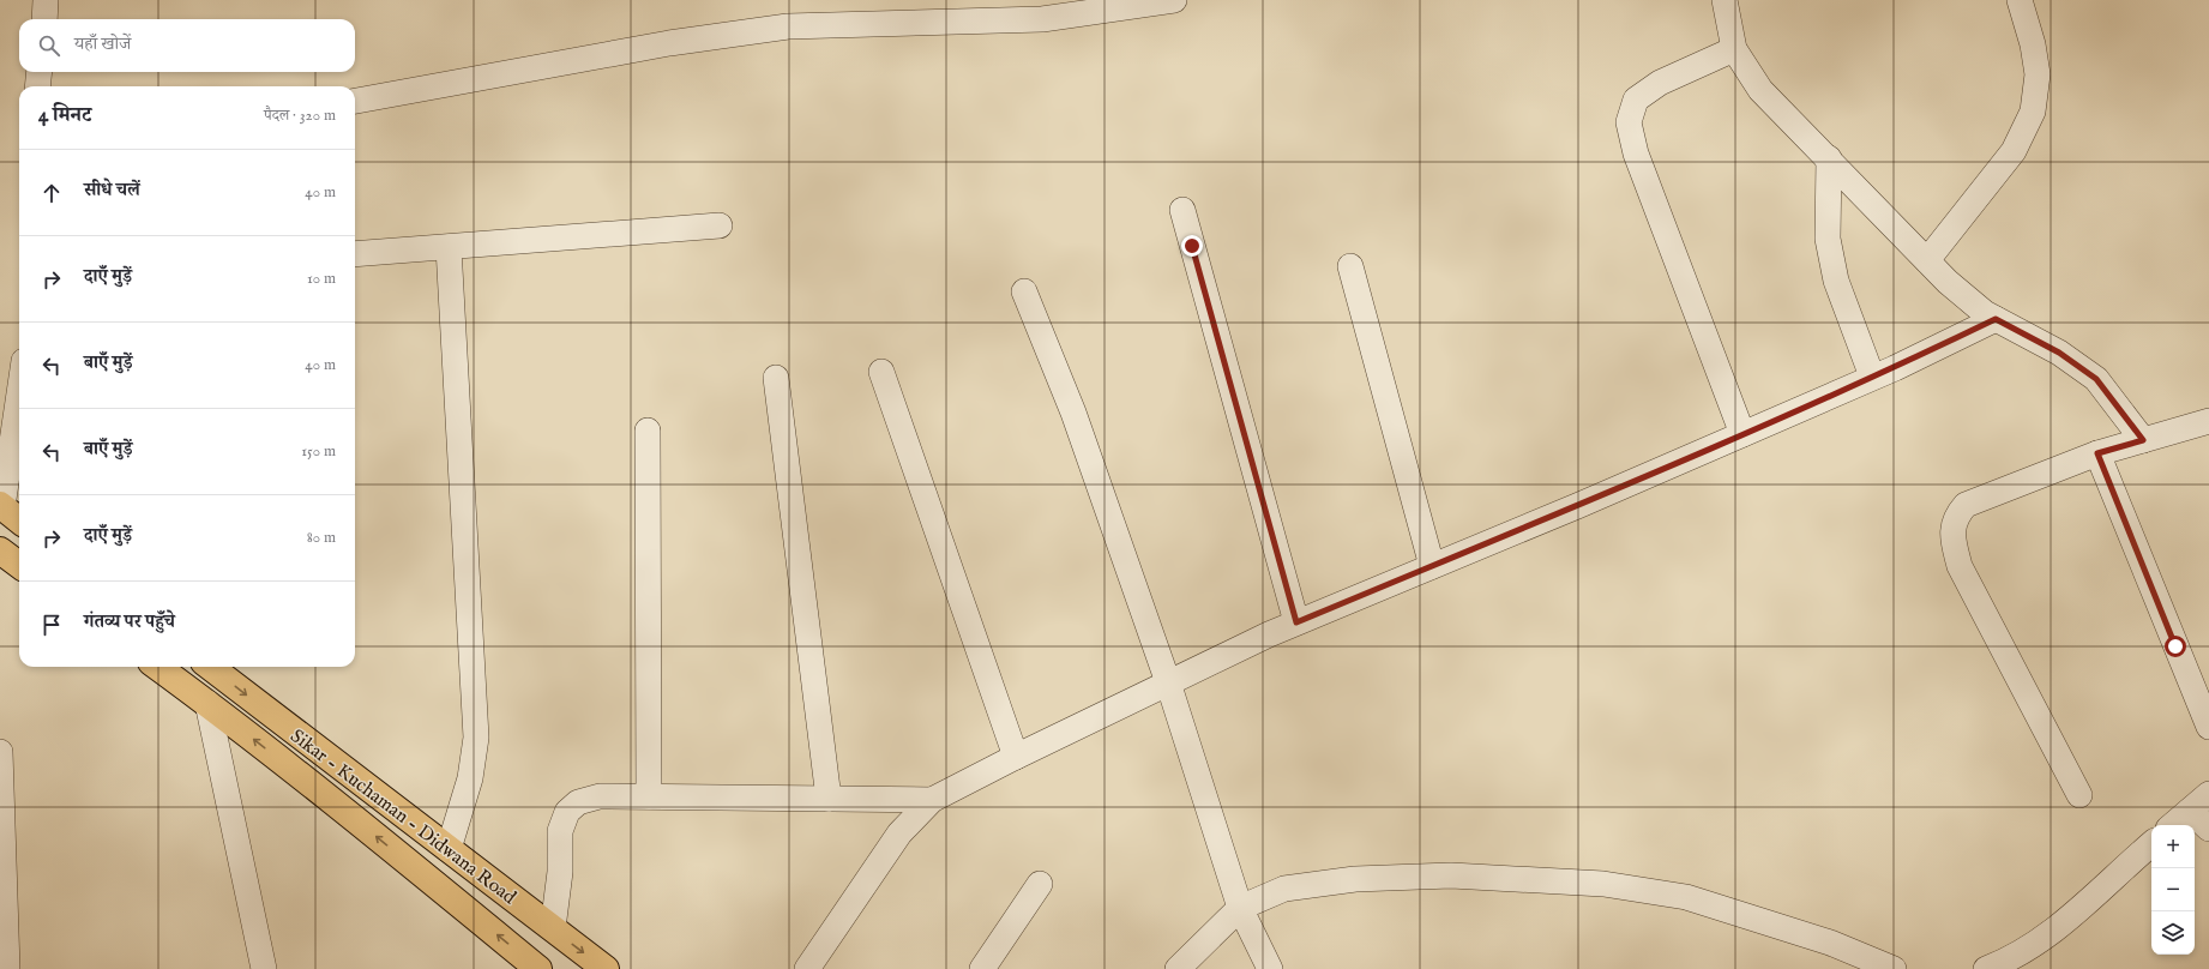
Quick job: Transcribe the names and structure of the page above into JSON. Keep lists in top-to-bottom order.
{
  "streets": {
    "main road": ["Sikar - Kuchaman - Didwana Road"]
  },
  "page": {
    "search": "यहाँ खोजें",
    "heading": ["4 मिनट", "पैदल · 320 m"],
    "list": [
      ["सीधे चलें", "40 m"],
      ["दाएँ मुड़ें", "10 m"],
      ["बाएँ मुड़ें", "40 m"],
      ["बाएँ मुड़ें", "150 m"],
      ["दाएँ मुड़ें", "80 m"],
      "गंतव्य पर पहुँचे"
    ],
    "map_buttons": ["+", "−"]
  }
}
